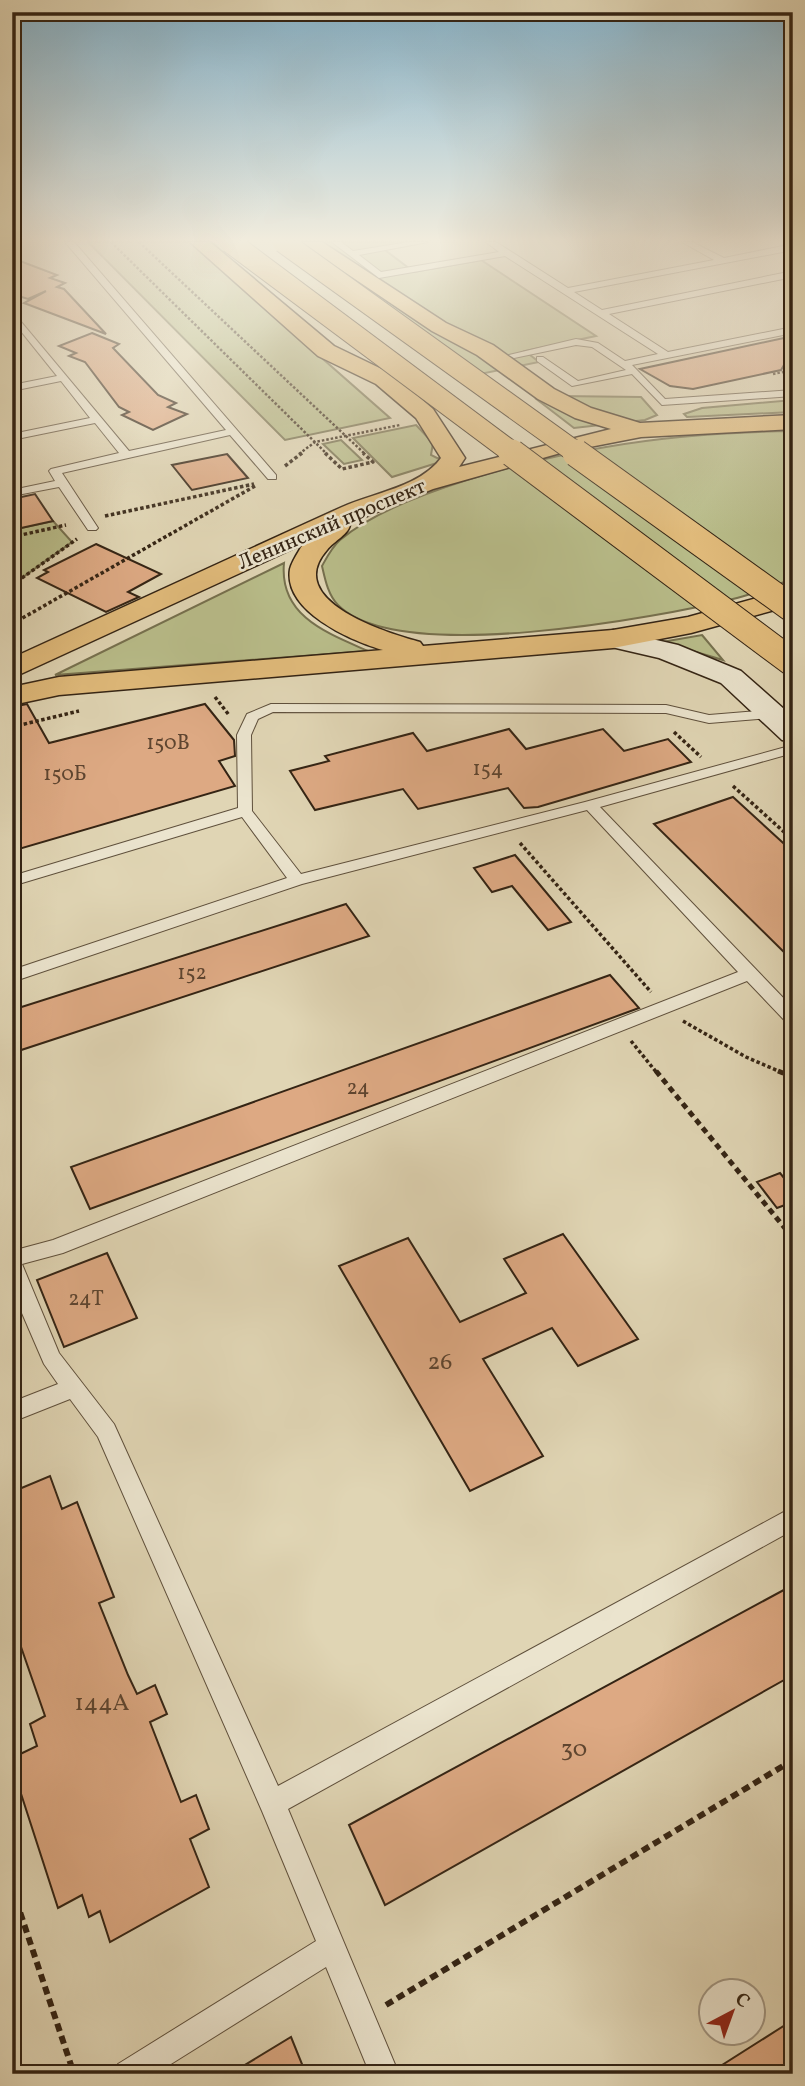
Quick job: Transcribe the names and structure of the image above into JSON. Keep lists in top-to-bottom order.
{
  "streets": {
    "main road": ["Ленинский проспект"]
  },
  "house_numbers": [
    "150В",
    "154",
    "150Б",
    "152",
    "24",
    "24Т",
    "26",
    "144А",
    "30"
  ],
  "north": "top right"
}
